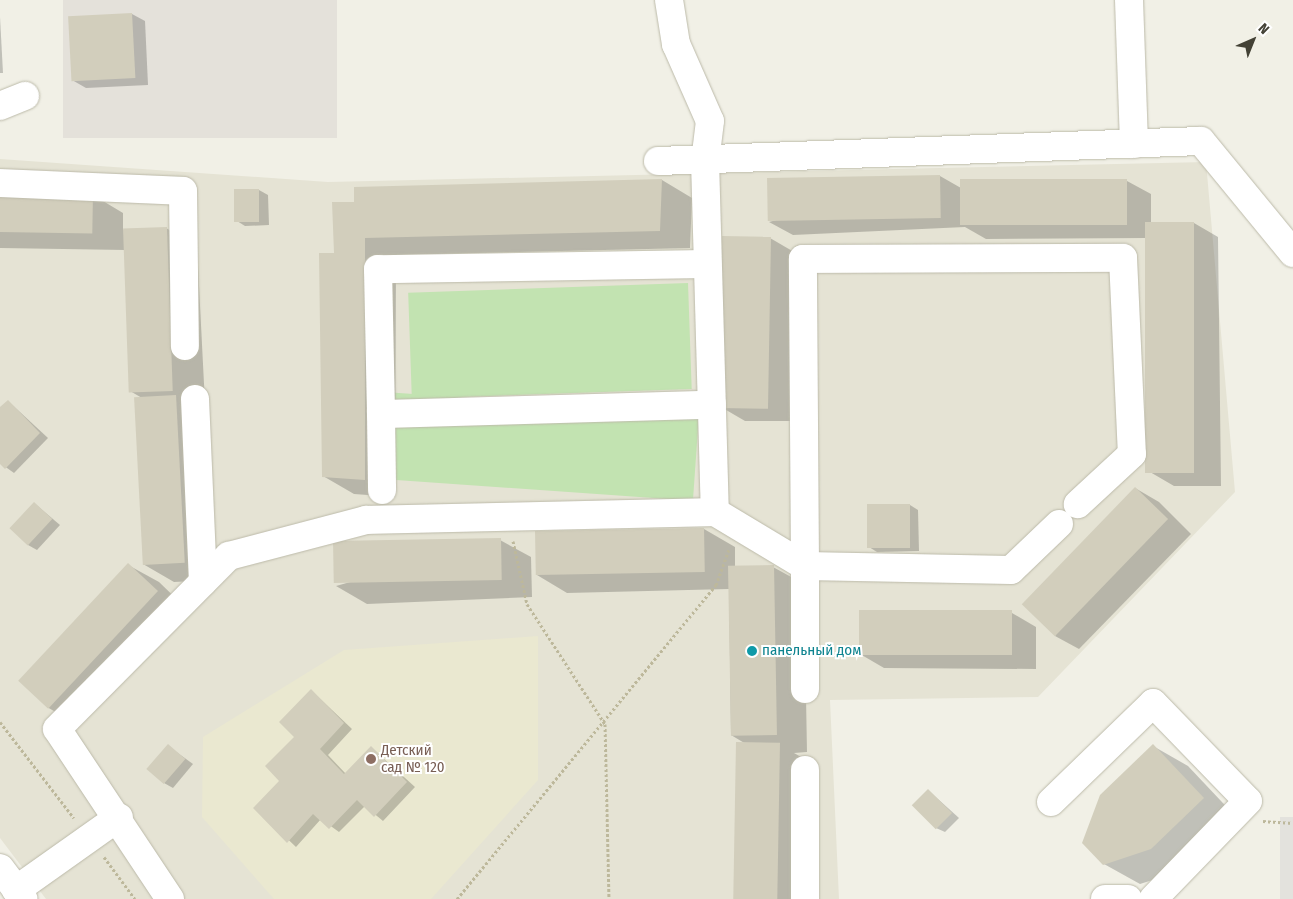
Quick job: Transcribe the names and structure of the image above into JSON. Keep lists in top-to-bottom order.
{
  "places": ["панельный дом", "Детский сад № 120"],
  "north": "top right"
}
